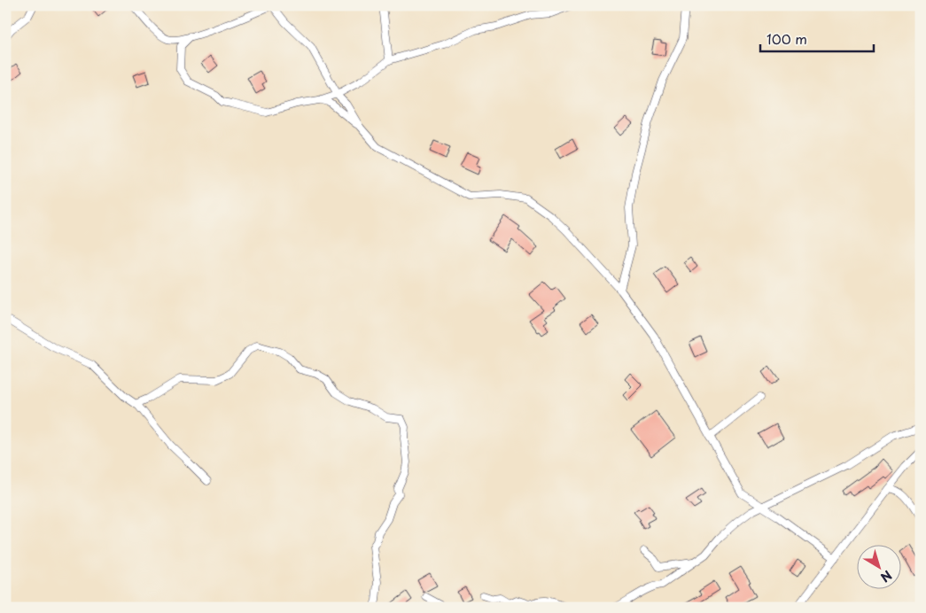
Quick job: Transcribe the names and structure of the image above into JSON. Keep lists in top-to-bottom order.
{
  "scale_bar": "100 m",
  "north": "bottom right"
}
